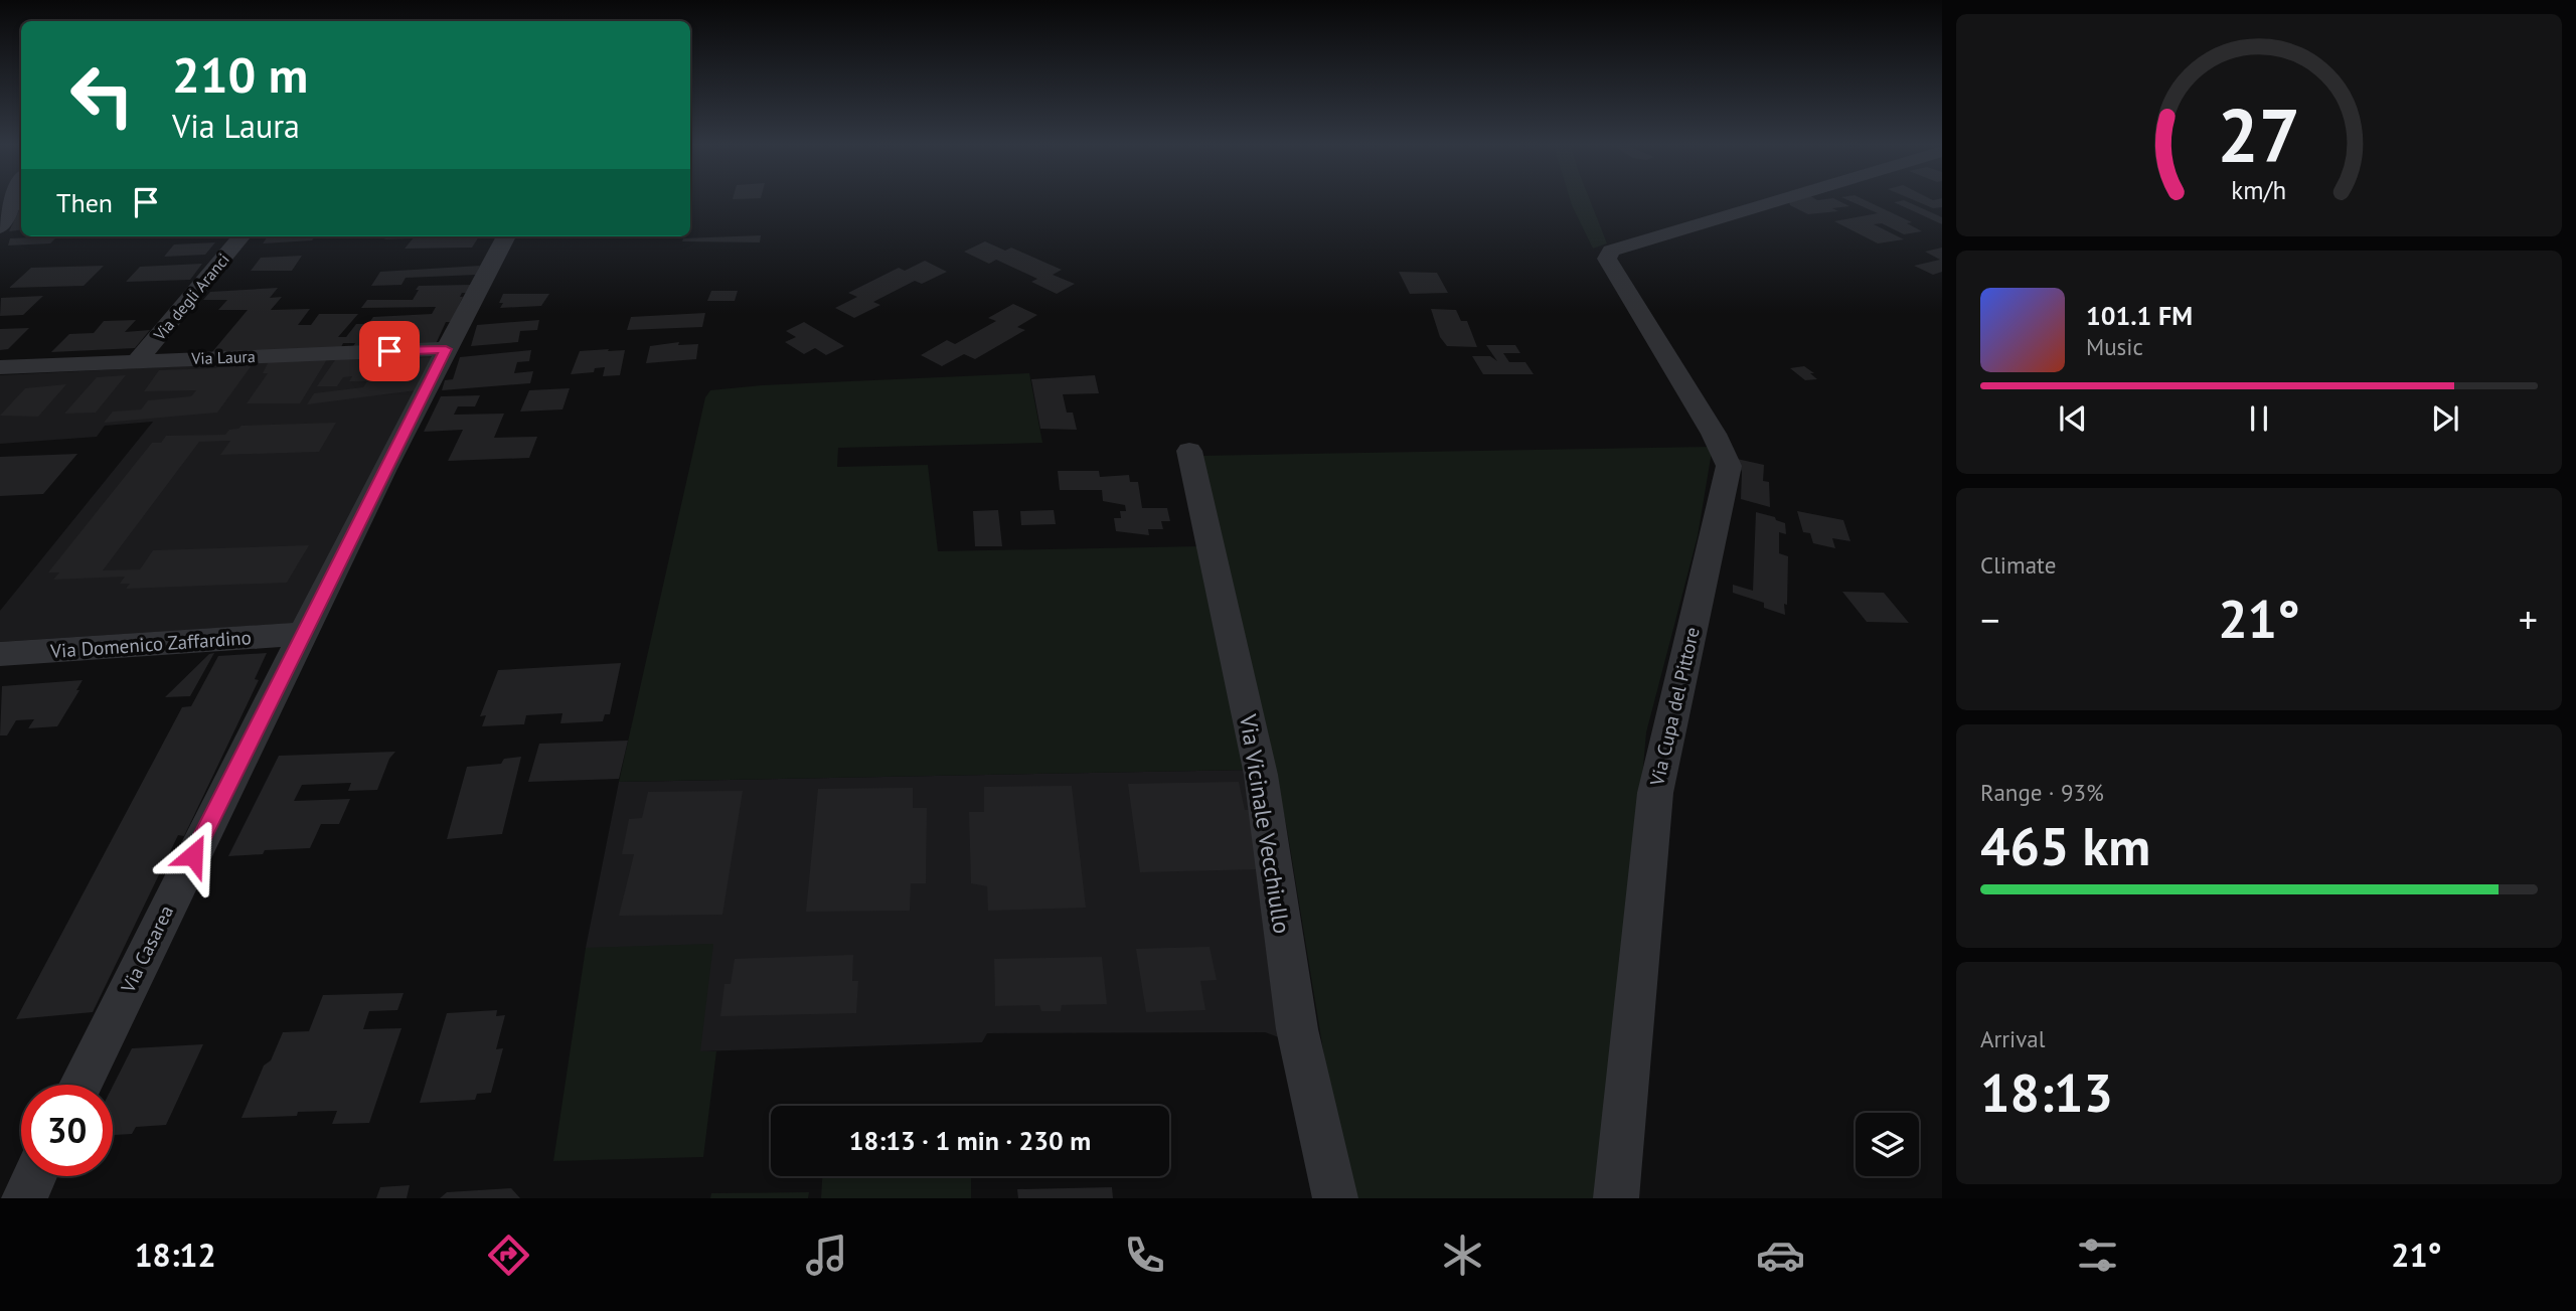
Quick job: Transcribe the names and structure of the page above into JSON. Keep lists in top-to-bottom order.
{
  "streets": {
    "street": [
      "Via degli Aranci",
      "Via Laura",
      "Via Domenico Zaffardino",
      "Via Cupa del Pittore",
      "Via Vicinale Vecchiullo",
      "Via Casarea"
    ]
  },
  "crossings": [
    ["Via degli Aranci", "Via Laura"],
    ["Via Laura", "Via Casarea"],
    ["Via Domenico Zaffardino", "Via Casarea"]
  ],
  "page": {
    "turn": ["210 m", "Via Laura"],
    "then": "Then",
    "song": ["101.1 FM", "Music"],
    "tile": [
      "Climate",
      ["Range · 93%", "465 km"],
      ["Arrival", "18:13"]
    ],
    "heat": ["−", "21°", "+"],
    "limit": "30",
    "trip": "18:13 · 1 min · 230 m",
    "tabs": ["18:12", "21°"],
    "gauge": ["27", "km/h"]
  }
}
